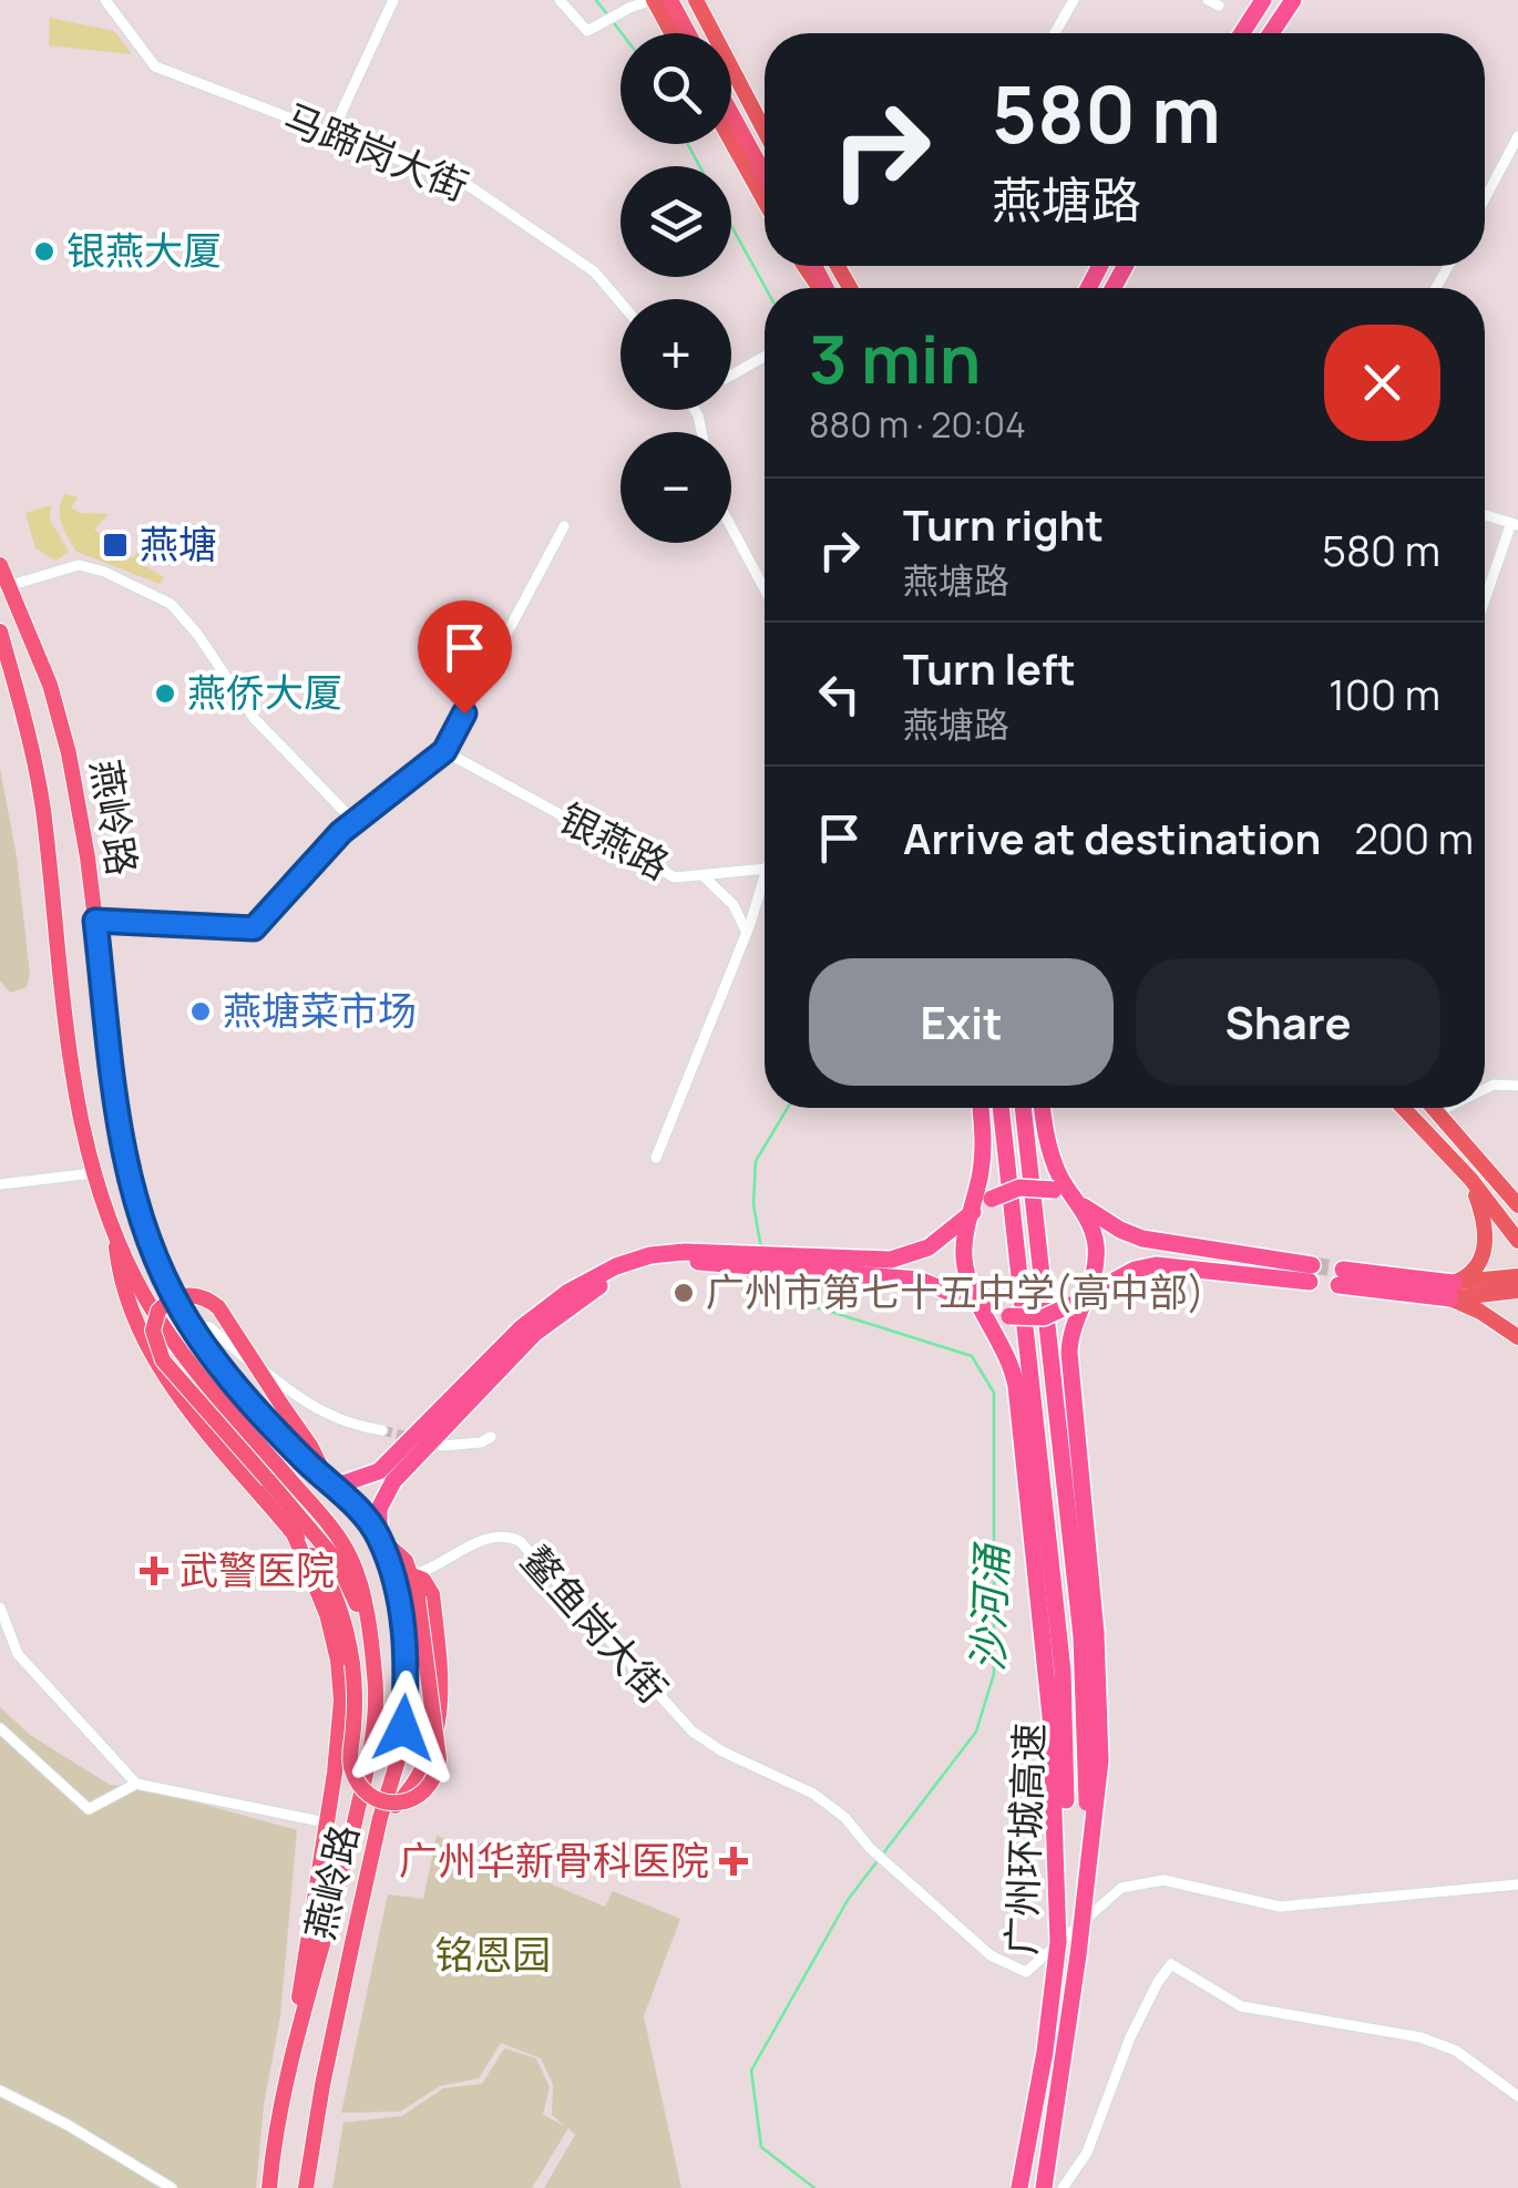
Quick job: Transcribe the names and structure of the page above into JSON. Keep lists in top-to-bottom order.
{
  "streets": {
    "highway": ["燕岭路", "广州环城高速"],
    "street": ["马蹄岗大街", "银燕路", "鳌鱼岗大街"]
  },
  "water": ["沙河涌"],
  "parks": ["铭恩园"],
  "places": {
    "other": [
      "银燕大厦",
      "燕侨大厦",
      "燕塘菜市场",
      "广州市第七十五中学(高中部)"
    ],
    "transit": ["燕塘"],
    "health": ["武警医院", "广州华新骨科医院"]
  },
  "page": {
    "map_buttons": ["+", "−"],
    "turn": ["580 m", "燕塘路"],
    "heading": ["3 min", "880 m · 20:04"],
    "list": [
      {
        "name": "Turn right",
        "note": "燕塘路",
        "value": "580 m"
      },
      {
        "name": "Turn left",
        "note": "燕塘路",
        "value": "100 m"
      },
      {
        "name": "Arrive at destination",
        "value": "200 m"
      }
    ],
    "buttons": ["Exit", "Share"]
  }
}
